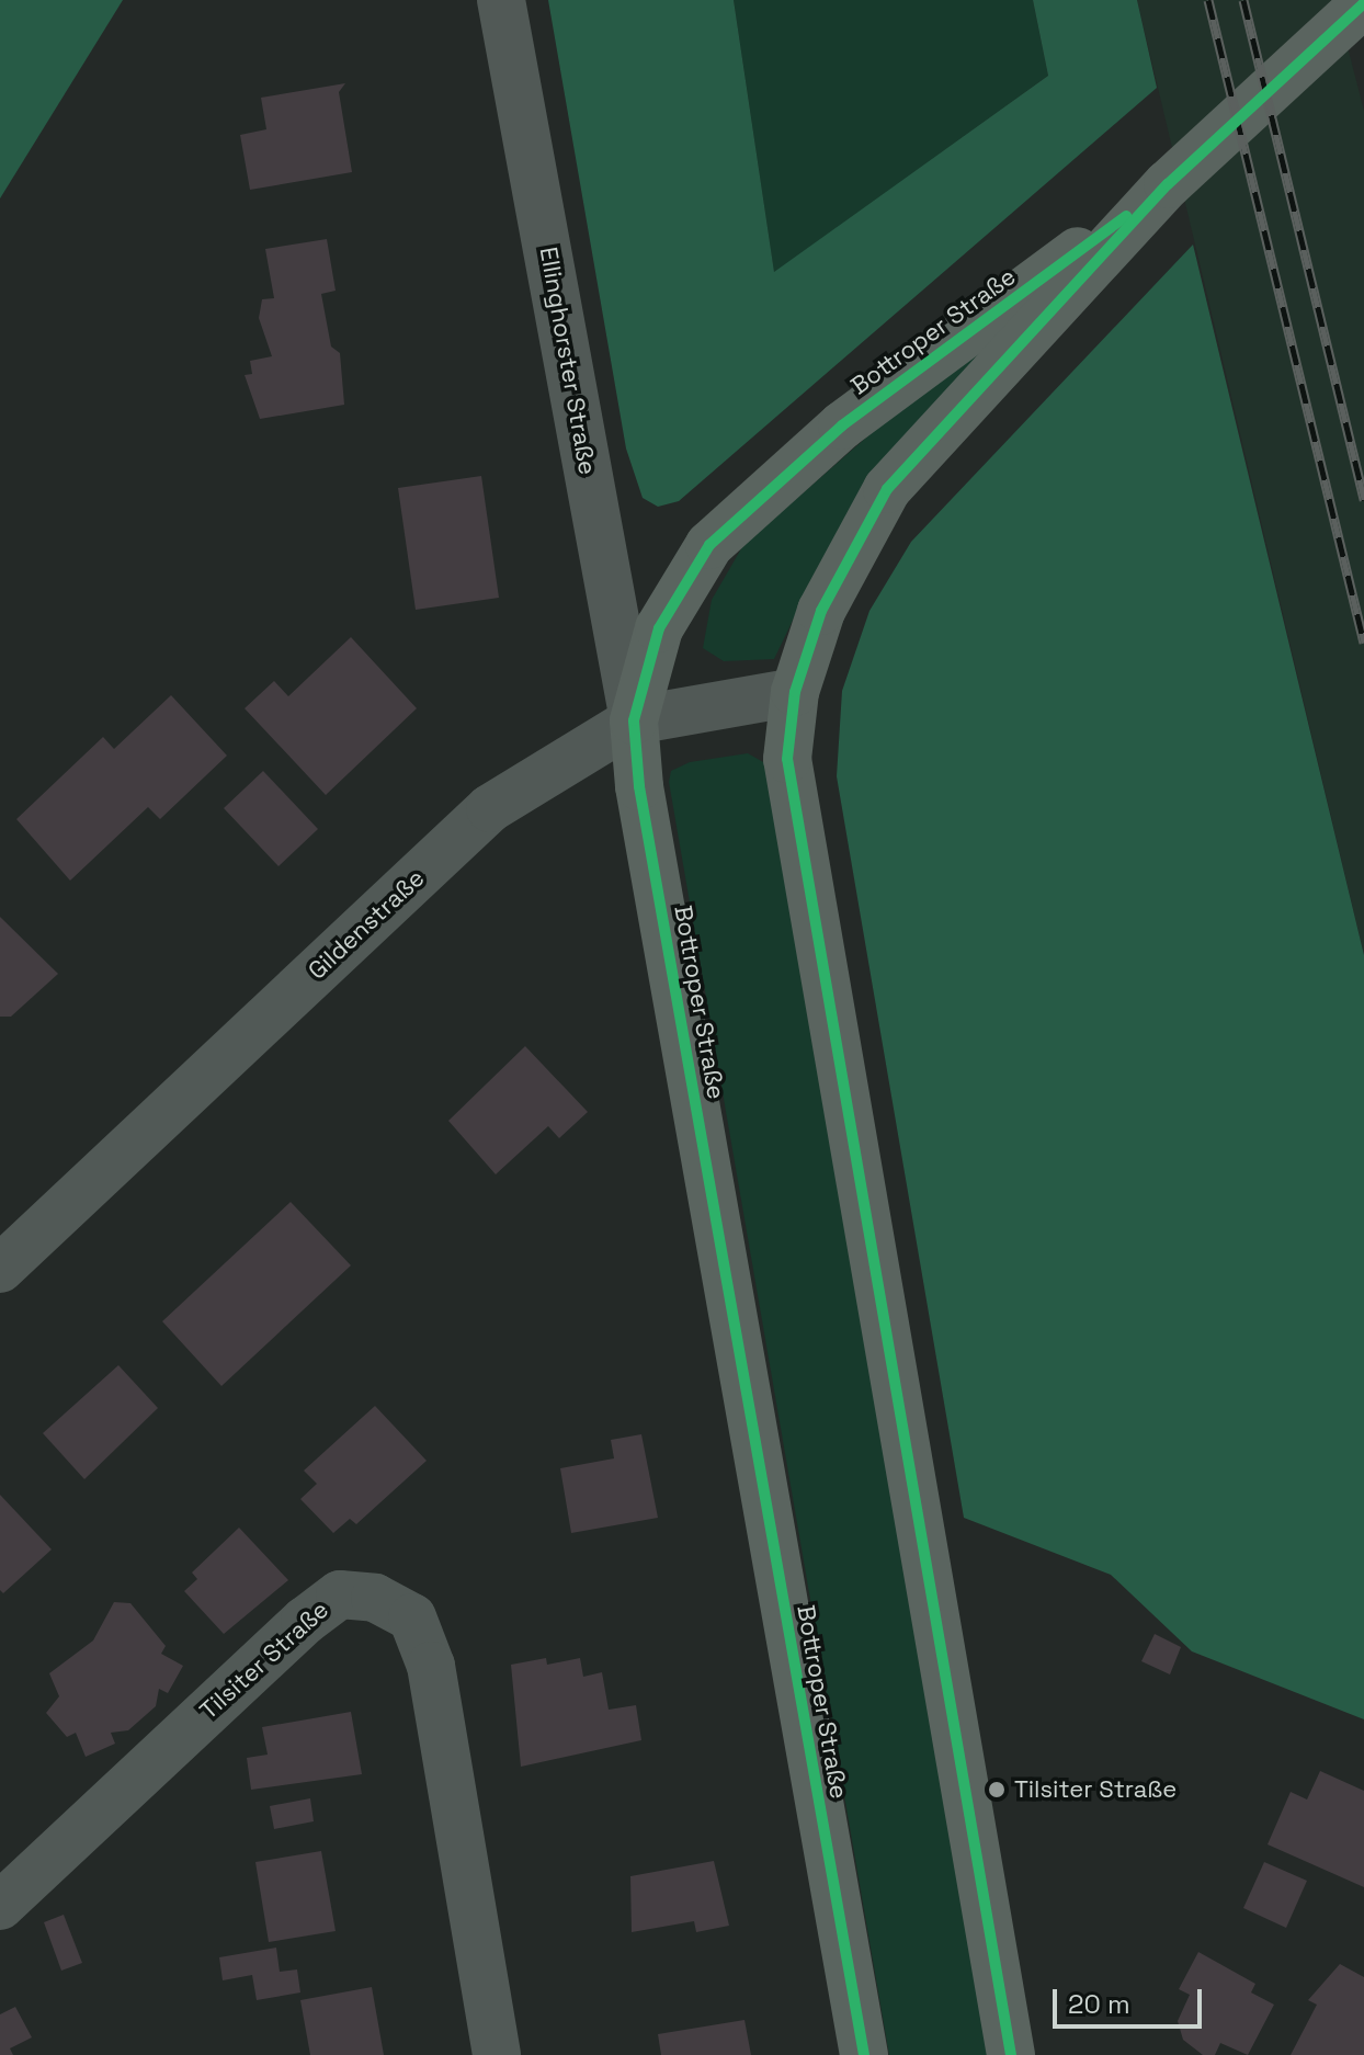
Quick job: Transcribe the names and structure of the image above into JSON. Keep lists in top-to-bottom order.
{
  "streets": {
    "main road": ["Bottroper Straße"],
    "street": ["Ellinghorster Straße", "Gildenstraße", "Tilsiter Straße"]
  },
  "crossings": [
    ["Bottroper Straße", "Ellinghorster Straße"],
    ["Bottroper Straße", "Gildenstraße"],
    ["Ellinghorster Straße", "Gildenstraße"]
  ],
  "places": ["Tilsiter Straße"],
  "scale_bar": "20 m"
}
